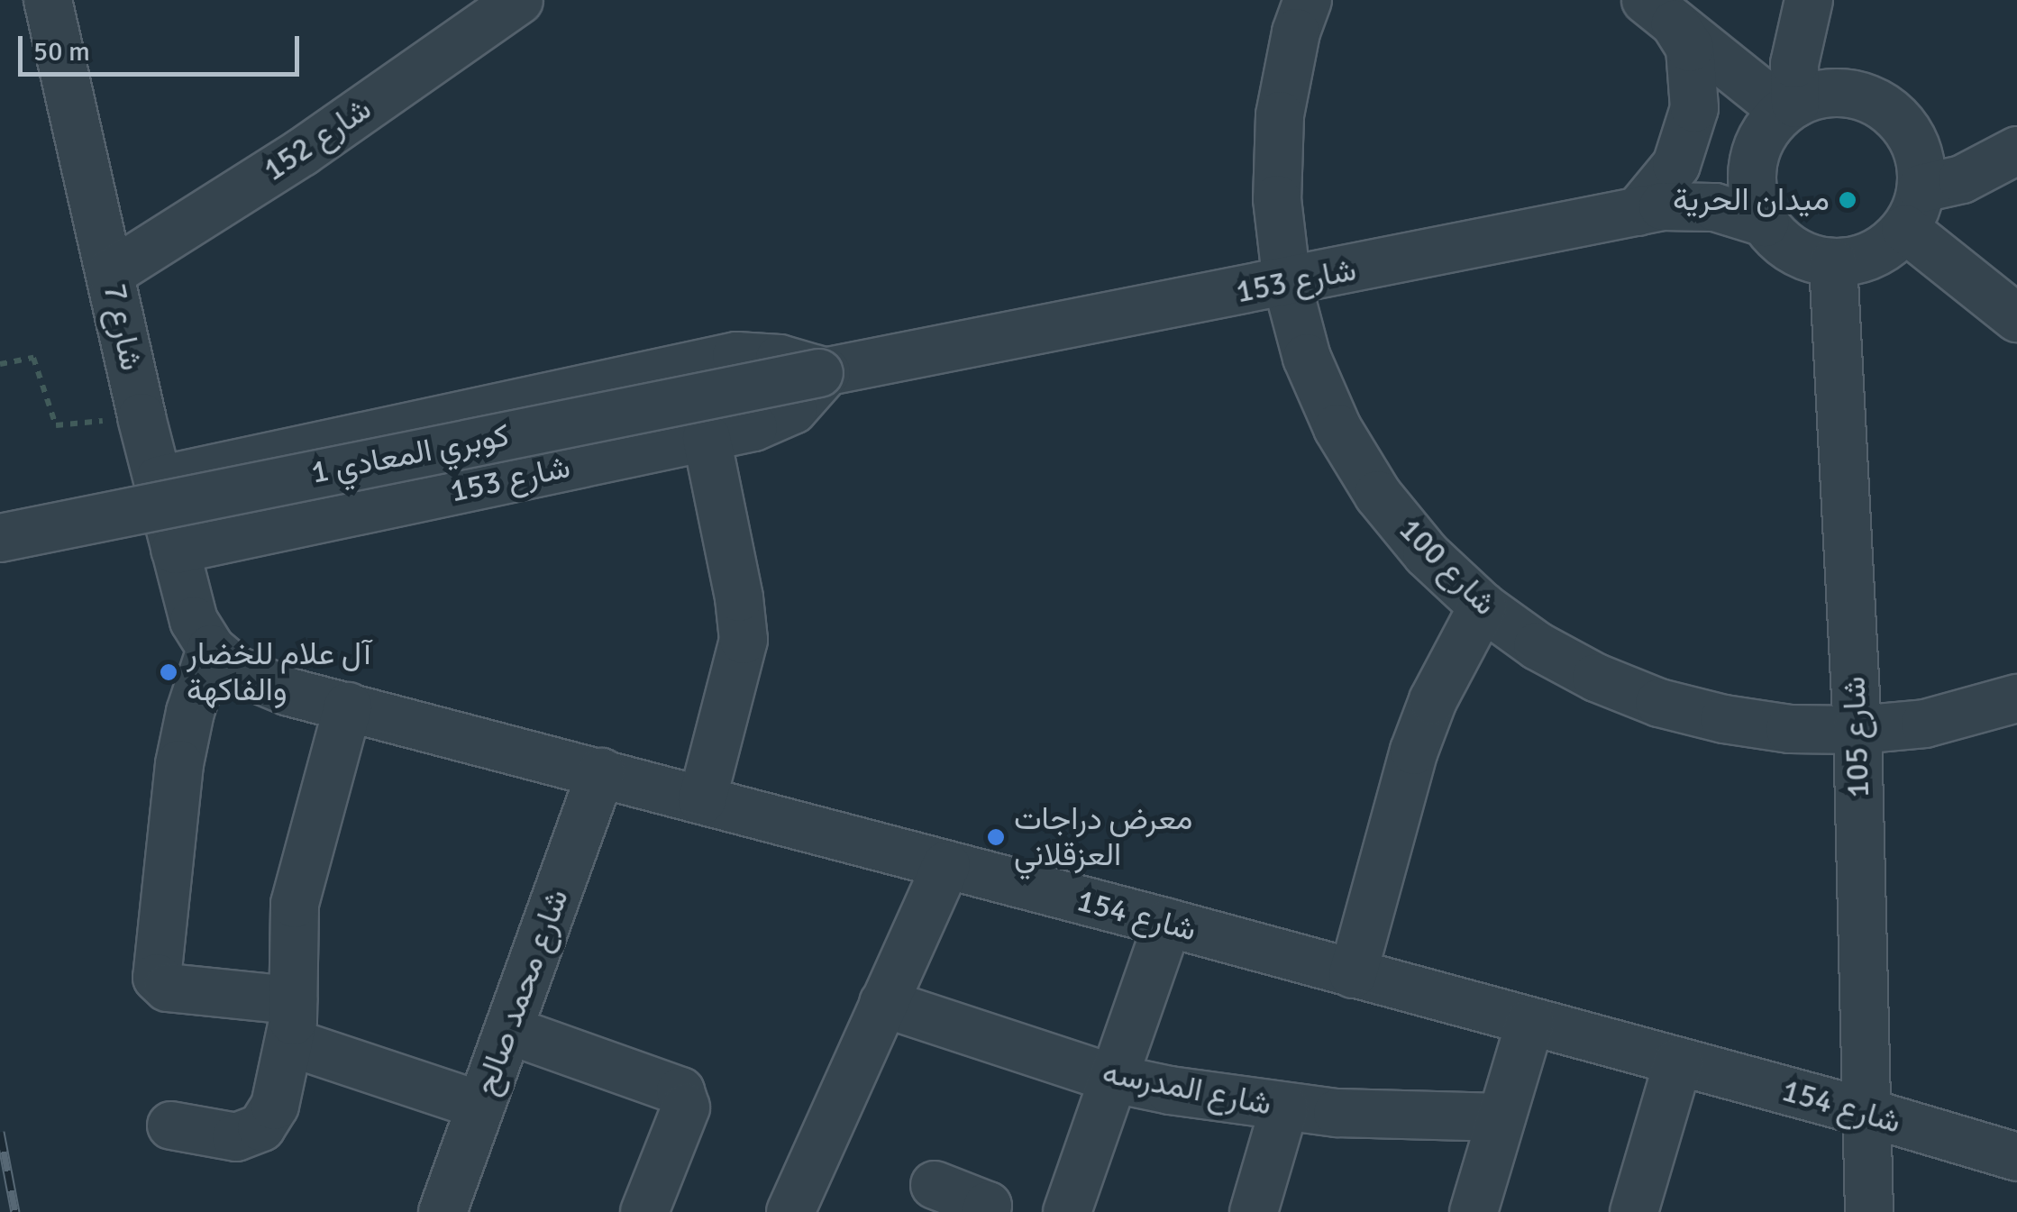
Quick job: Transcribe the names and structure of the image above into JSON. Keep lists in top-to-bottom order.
{
  "streets": {
    "street": [
      "شارع 152",
      "شارع 153",
      "شارع 7",
      "كوبري المعادي 1",
      "شارع 100",
      "شارع 105",
      "شارع 154",
      "شارع محمد صالح",
      "شارع المدرسه"
    ]
  },
  "crossings": [
    ["شارع 152", "شارع 7"],
    ["شارع 153", "شارع 7"],
    ["شارع 153", "كوبري المعادي 1"],
    ["شارع 153", "شارع 100"],
    ["شارع 153", "شارع 105"],
    ["شارع 7", "شارع 154"],
    ["شارع 100", "شارع 105"],
    ["شارع 105", "شارع 154"],
    ["شارع 154", "شارع محمد صالح"]
  ],
  "places": ["ميدان الحرية", "آل علام للخضار والفاكهة", "معرض دراجات العزقلاني"],
  "scale_bar": "50 m"
}
